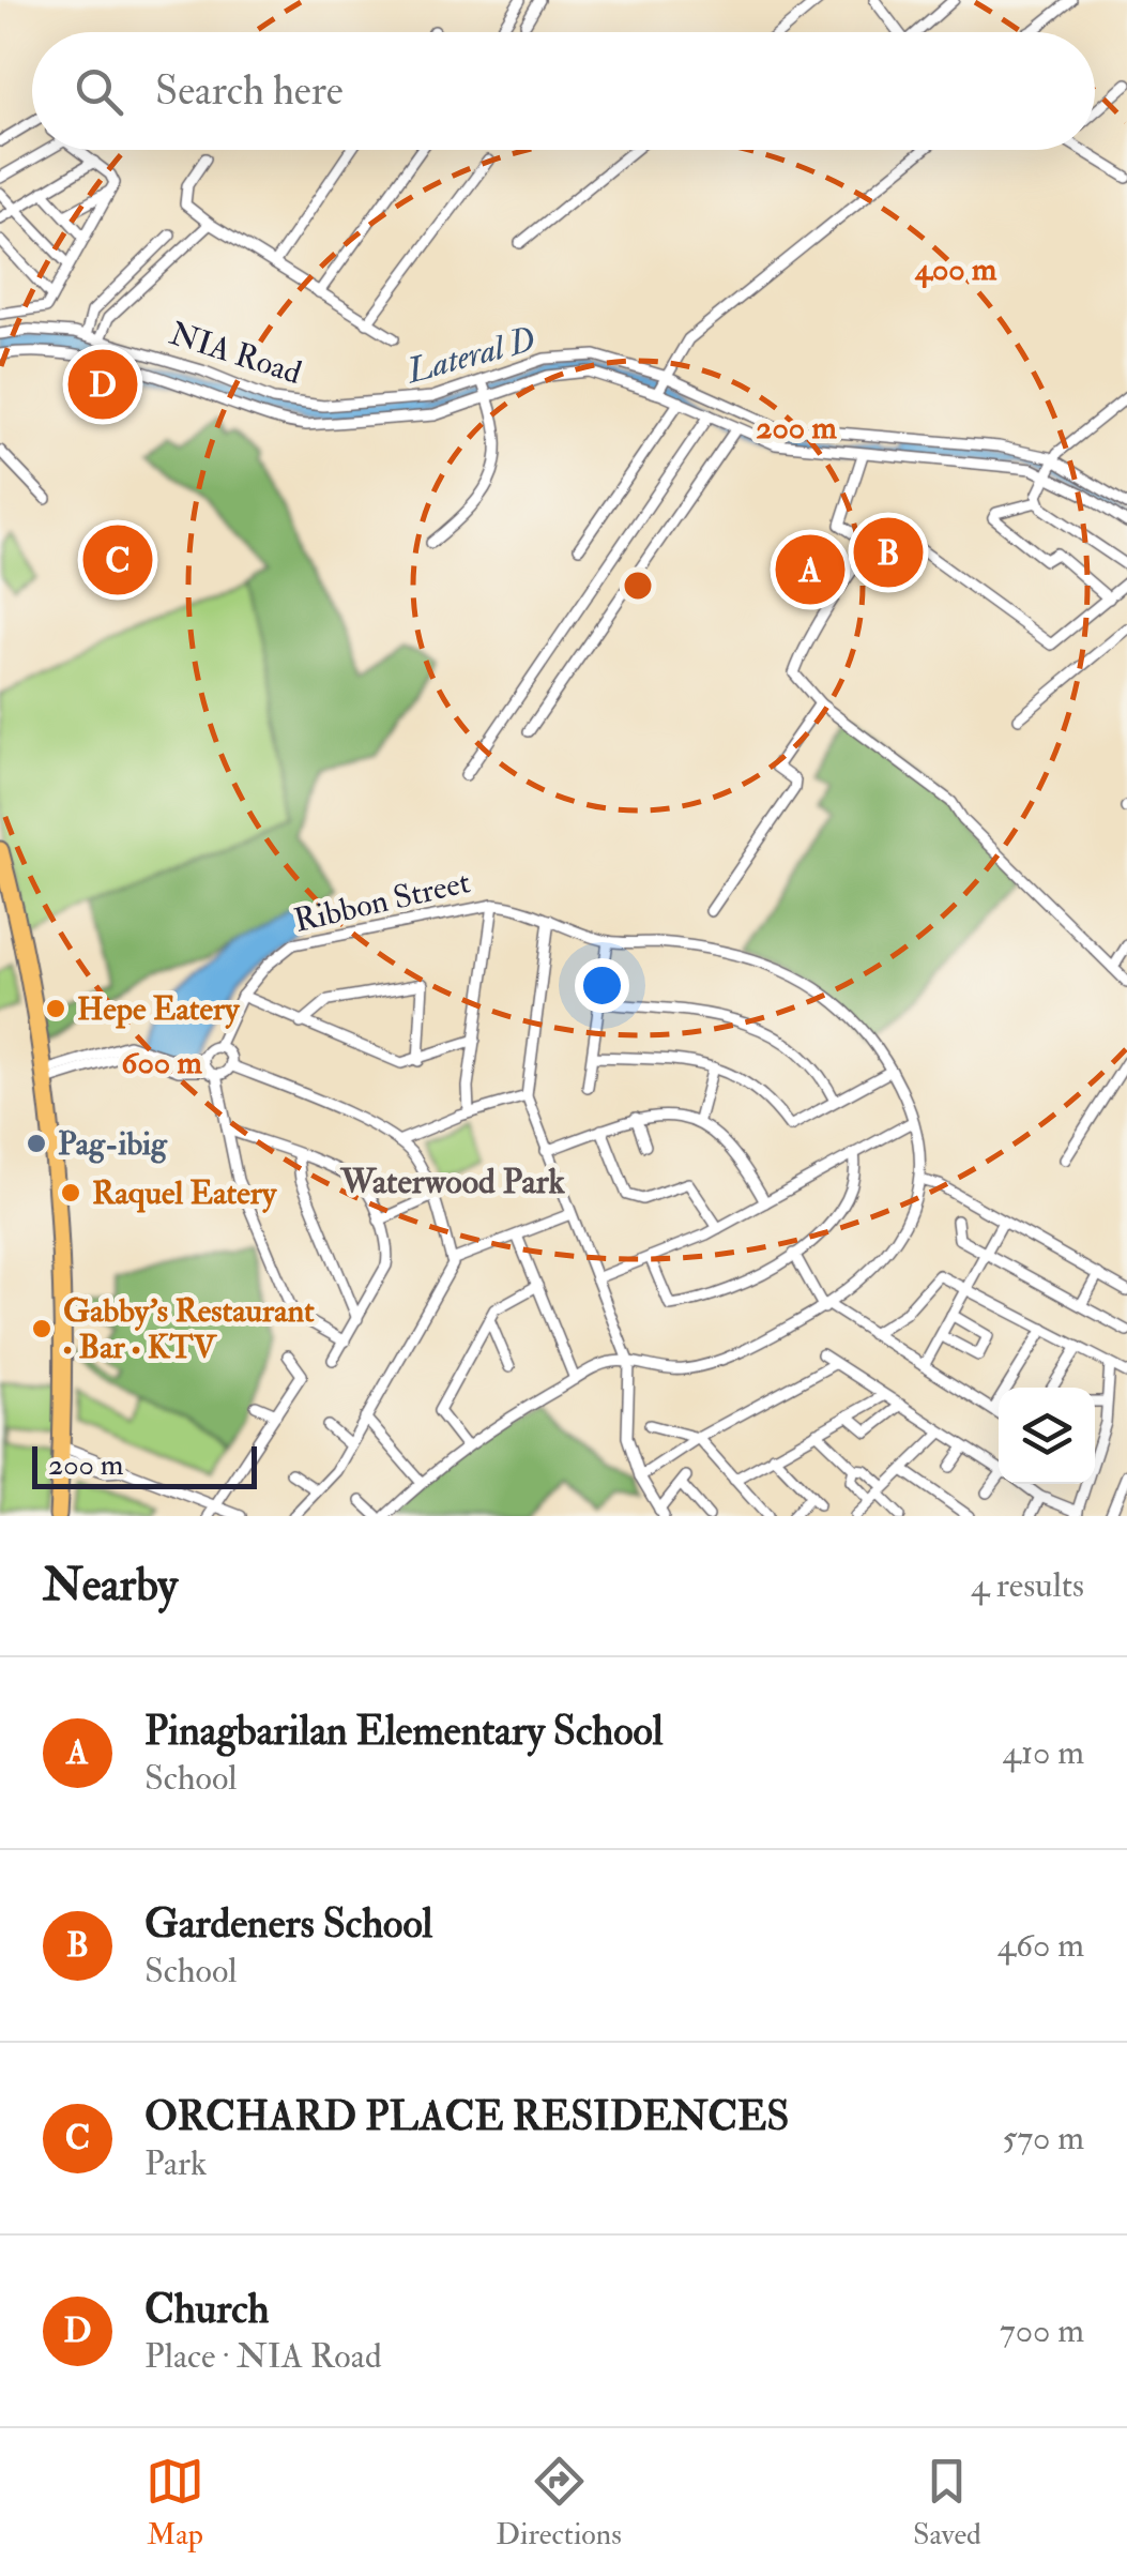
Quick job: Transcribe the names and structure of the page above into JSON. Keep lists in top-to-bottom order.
{
  "streets": {
    "street": ["NIA Road", "Ribbon Street"]
  },
  "districts": ["Waterwood Park"],
  "water": ["Lateral D"],
  "places": [
    "Hepe Eatery",
    "Pag-ibig",
    "Raquel Eatery",
    "Gabby’s Restaurant • Bar • KTV"
  ],
  "scale_bar": "200 m",
  "page": {
    "search": "Search here",
    "pins": [
      "D",
      "B",
      "C",
      "A"
    ],
    "scale": "200 m",
    "heading": ["Nearby", "4 results"],
    "list": [
      {
        "mark": "A",
        "name": "Pinagbarilan Elementary School",
        "note": "School",
        "value": "410 m"
      },
      {
        "mark": "B",
        "name": "Gardeners School",
        "note": "School",
        "value": "460 m"
      },
      {
        "mark": "C",
        "name": "ORCHARD PLACE RESIDENCES",
        "note": "Park",
        "value": "570 m"
      },
      {
        "mark": "D",
        "name": "Church",
        "note": "Place · NIA Road",
        "value": "700 m"
      }
    ],
    "nav": ["Map", "Directions", "Saved"]
  },
  "rings": ["400 m", "200 m", "600 m"]
}
